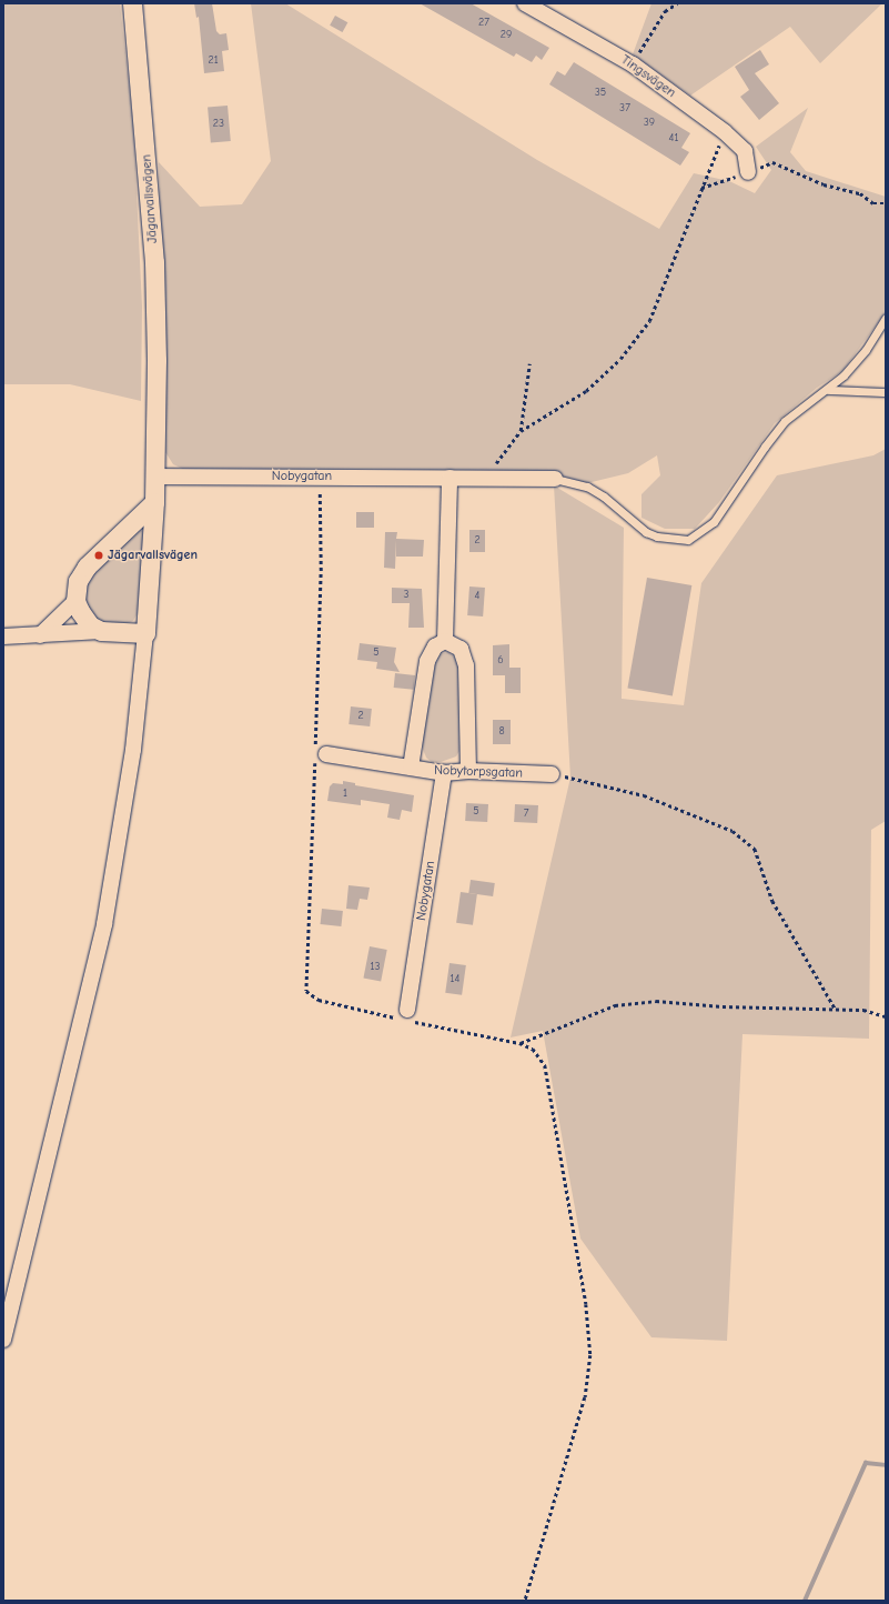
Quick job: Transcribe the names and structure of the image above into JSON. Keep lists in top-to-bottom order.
{
  "streets": {
    "street": [
      "Tingsvägen",
      "Jägarvallsvägen",
      "Nobygatan",
      "Nobytorpsgatan"
    ]
  },
  "crossings": [
    ["Jägarvallsvägen", "Nobygatan"],
    ["Nobygatan", "Nobytorpsgatan"]
  ],
  "places": ["Jägarvallsvägen"],
  "house_numbers": [
    "27",
    "29",
    "21",
    "35",
    "37",
    "39",
    "23",
    "41",
    "2",
    "3",
    "4",
    "5",
    "6",
    "2",
    "8",
    "1",
    "5",
    "7",
    "13",
    "14"
  ]
}
